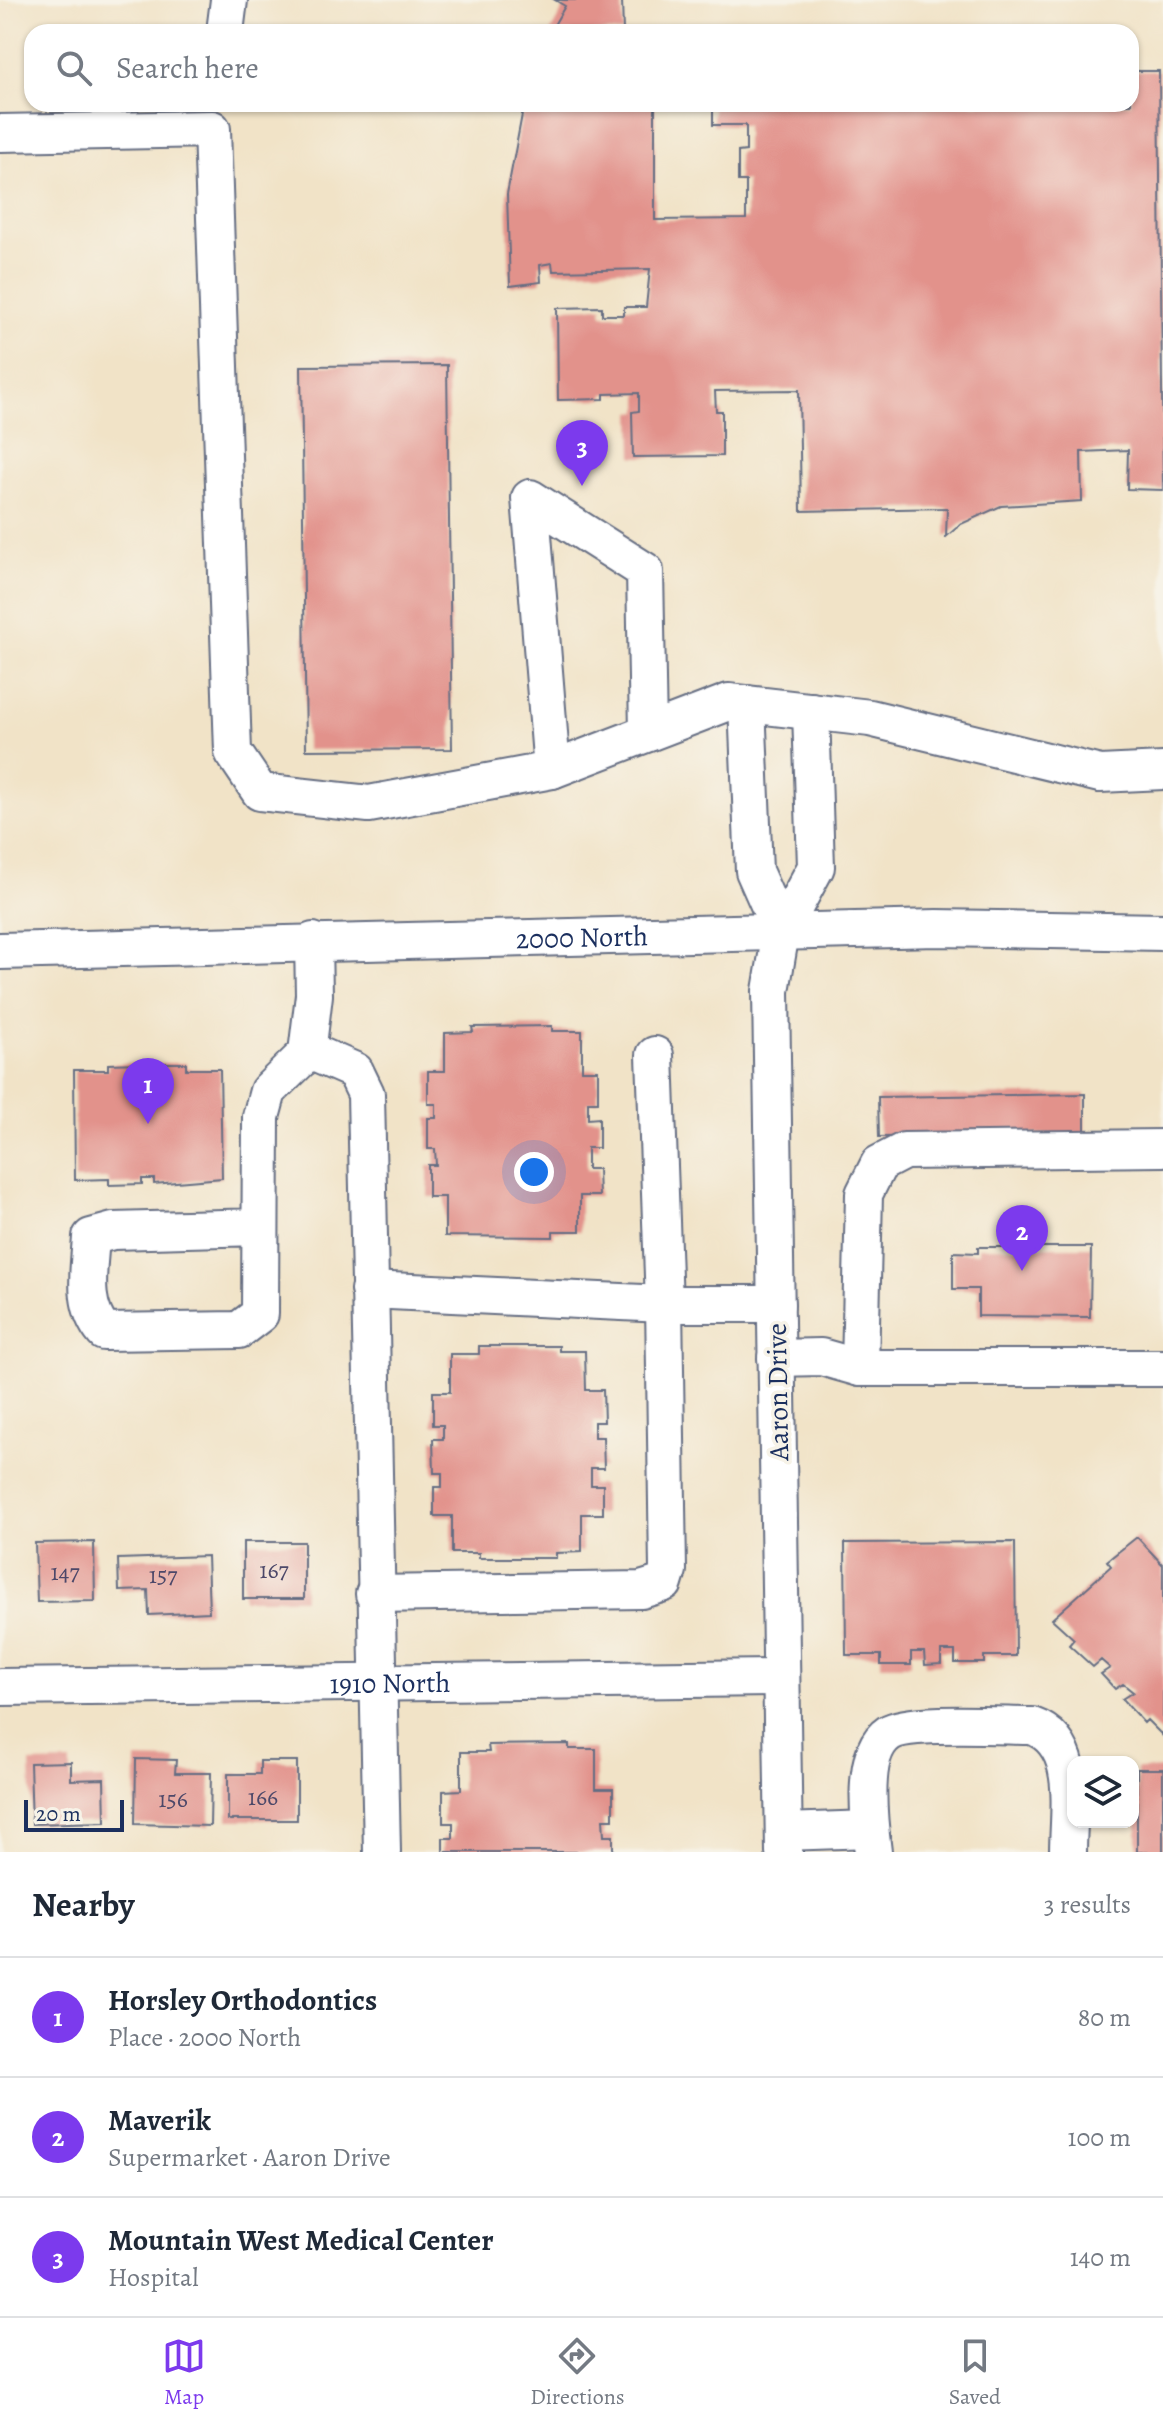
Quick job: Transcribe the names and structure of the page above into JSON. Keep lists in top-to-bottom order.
{
  "streets": {
    "street": ["2000 North", "Aaron Drive", "1910 North"]
  },
  "crossings": [
    ["2000 North", "Aaron Drive"],
    ["Aaron Drive", "1910 North"]
  ],
  "house_numbers": [
    "167",
    "147",
    "157",
    "166",
    "156"
  ],
  "scale_bar": "20 m",
  "page": {
    "search": "Search here",
    "pins": ["3", "1", "2"],
    "scale": "20 m",
    "heading": ["Nearby", "3 results"],
    "list": [
      {
        "mark": "1",
        "name": "Horsley Orthodontics",
        "note": "Place · 2000 North",
        "value": "80 m"
      },
      {
        "mark": "2",
        "name": "Maverik",
        "note": "Supermarket · Aaron Drive",
        "value": "100 m"
      },
      {
        "mark": "3",
        "name": "Mountain West Medical Center",
        "note": "Hospital",
        "value": "140 m"
      }
    ],
    "nav": ["Map", "Directions", "Saved"]
  }
}
